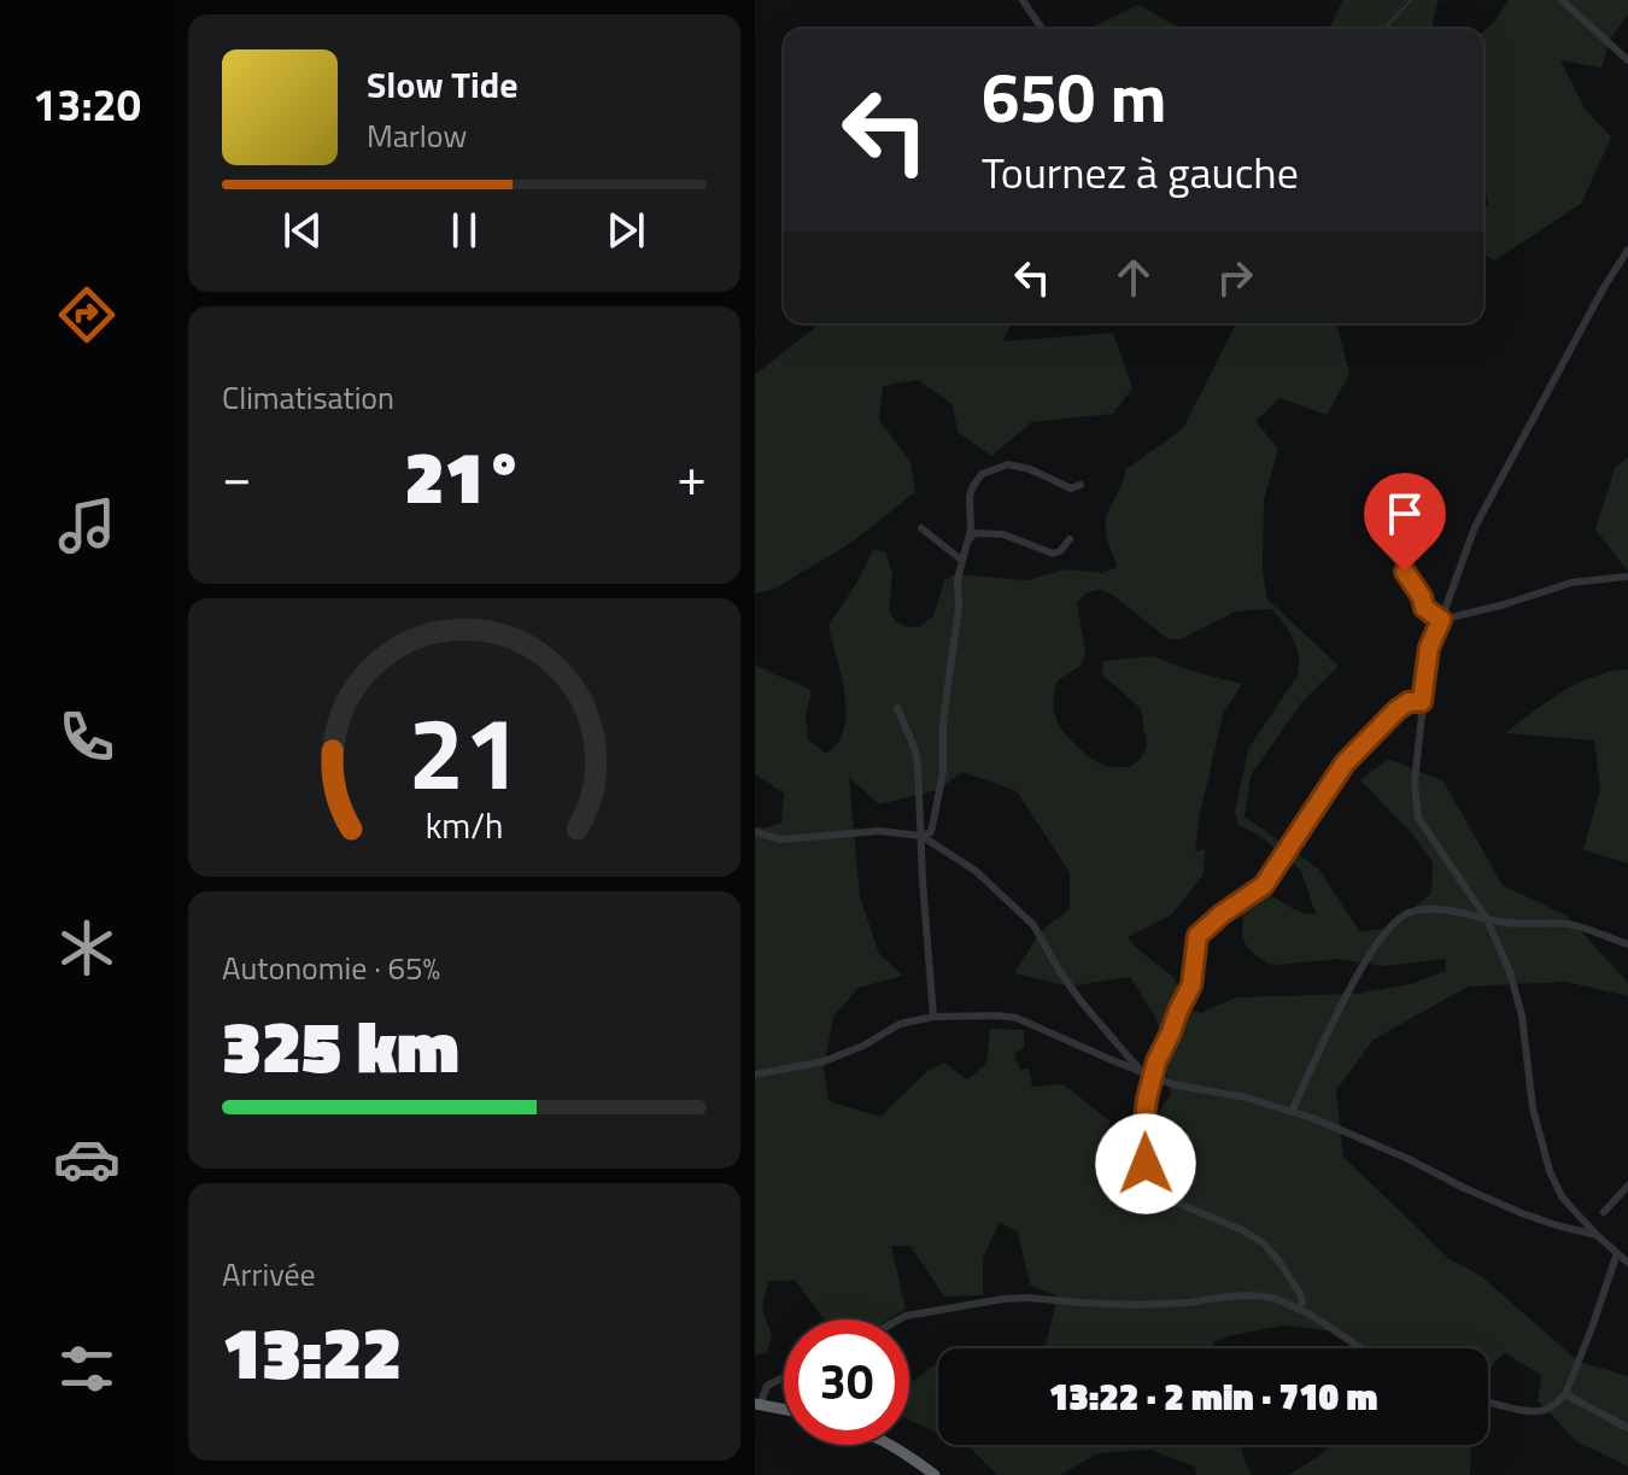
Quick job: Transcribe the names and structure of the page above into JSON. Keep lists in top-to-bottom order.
{
  "page": {
    "tabs": "13:20",
    "turn": ["650 m", "Tournez à gauche"],
    "song": ["Slow Tide", "Marlow"],
    "tile": [
      "Climatisation",
      ["Autonomie · 65%", "325 km"],
      ["Arrivée", "13:22"]
    ],
    "heat": ["−", "21°", "+"],
    "limit": "30",
    "trip": "13:22 · 2 min · 710 m",
    "gauge": ["21", "km/h"]
  }
}
